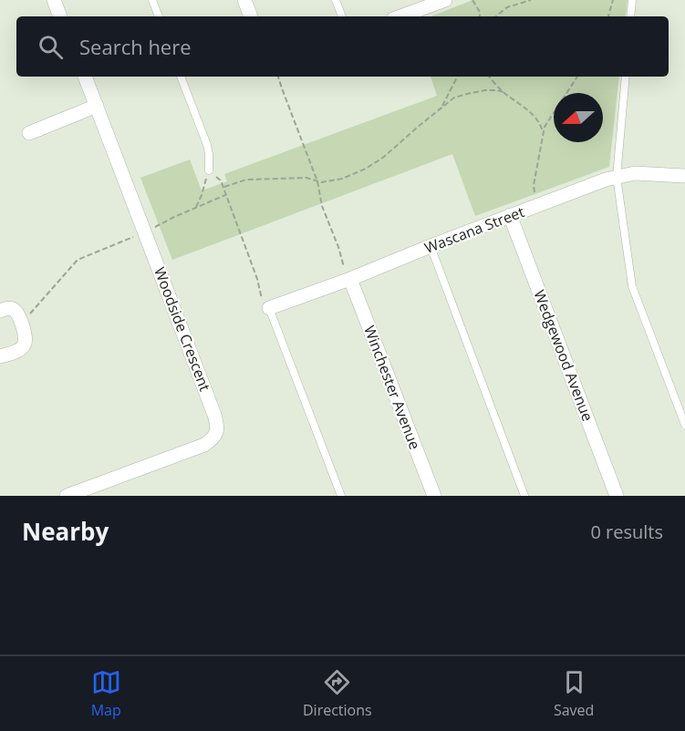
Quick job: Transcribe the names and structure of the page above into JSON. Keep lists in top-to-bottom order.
{
  "streets": {
    "street": [
      "Wascana Street",
      "Woodside Crescent",
      "Wedgewood Avenue",
      "Winchester Avenue"
    ]
  },
  "crossings": [
    ["Wascana Street", "Wedgewood Avenue"],
    ["Wascana Street", "Winchester Avenue"]
  ],
  "north": "left",
  "page": {
    "search": "Search here",
    "heading": ["Nearby", "0 results"],
    "nav": ["Map", "Directions", "Saved"]
  }
}
